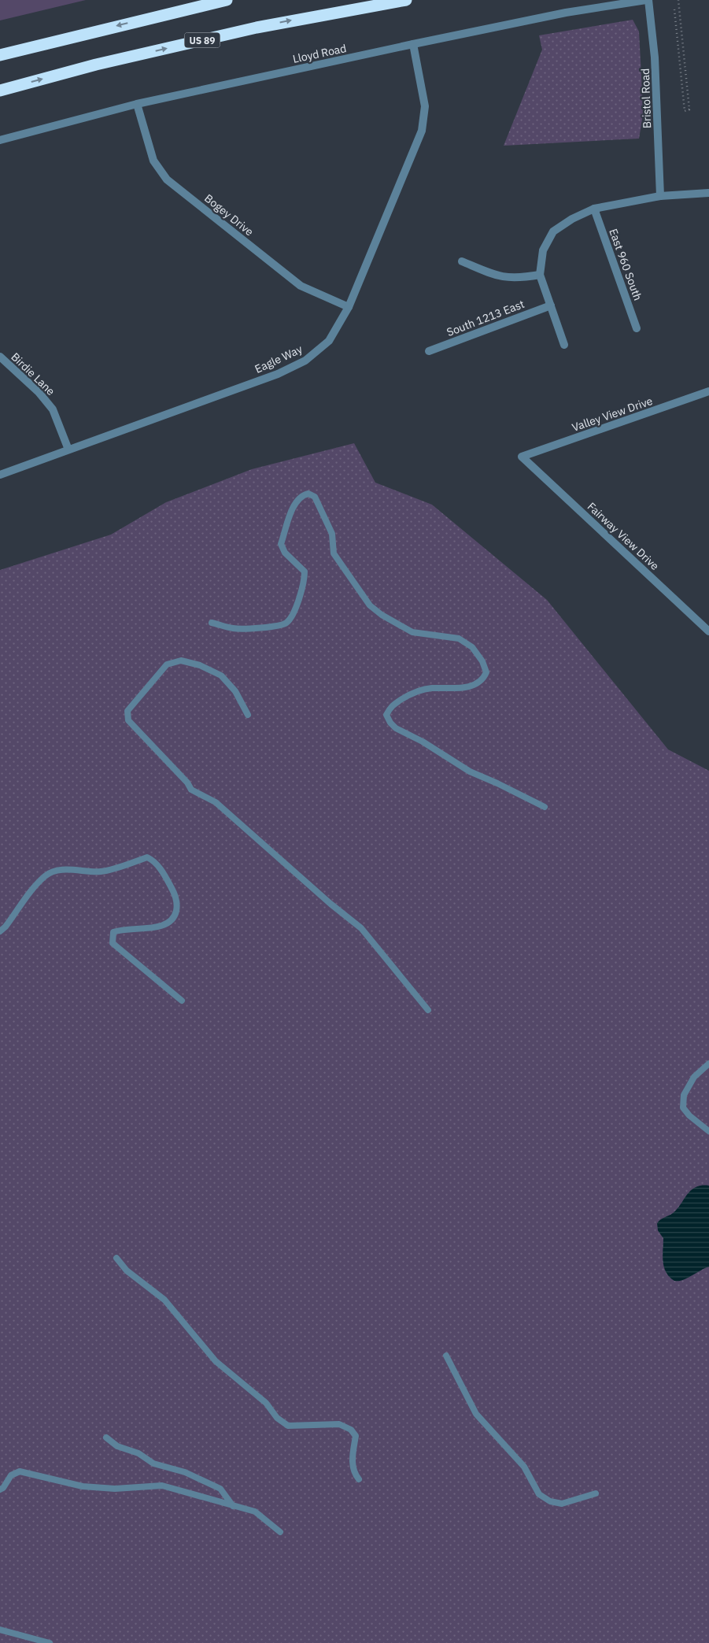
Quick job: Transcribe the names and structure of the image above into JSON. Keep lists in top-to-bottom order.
{
  "streets": {
    "highway": ["US 89"],
    "street": [
      "Lloyd Road",
      "Bristol Road",
      "Bogey Drive",
      "East 960 South",
      "South 1213 East",
      "Eagle Way",
      "Birdie Lane",
      "Valley View Drive",
      "Fairway View Drive"
    ]
  },
  "crossings": [
    ["Lloyd Road", "Bristol Road"],
    ["Lloyd Road", "Bogey Drive"],
    ["Lloyd Road", "Eagle Way"],
    ["Bogey Drive", "Eagle Way"],
    ["Eagle Way", "Birdie Lane"],
    ["Valley View Drive", "Fairway View Drive"]
  ]
}
